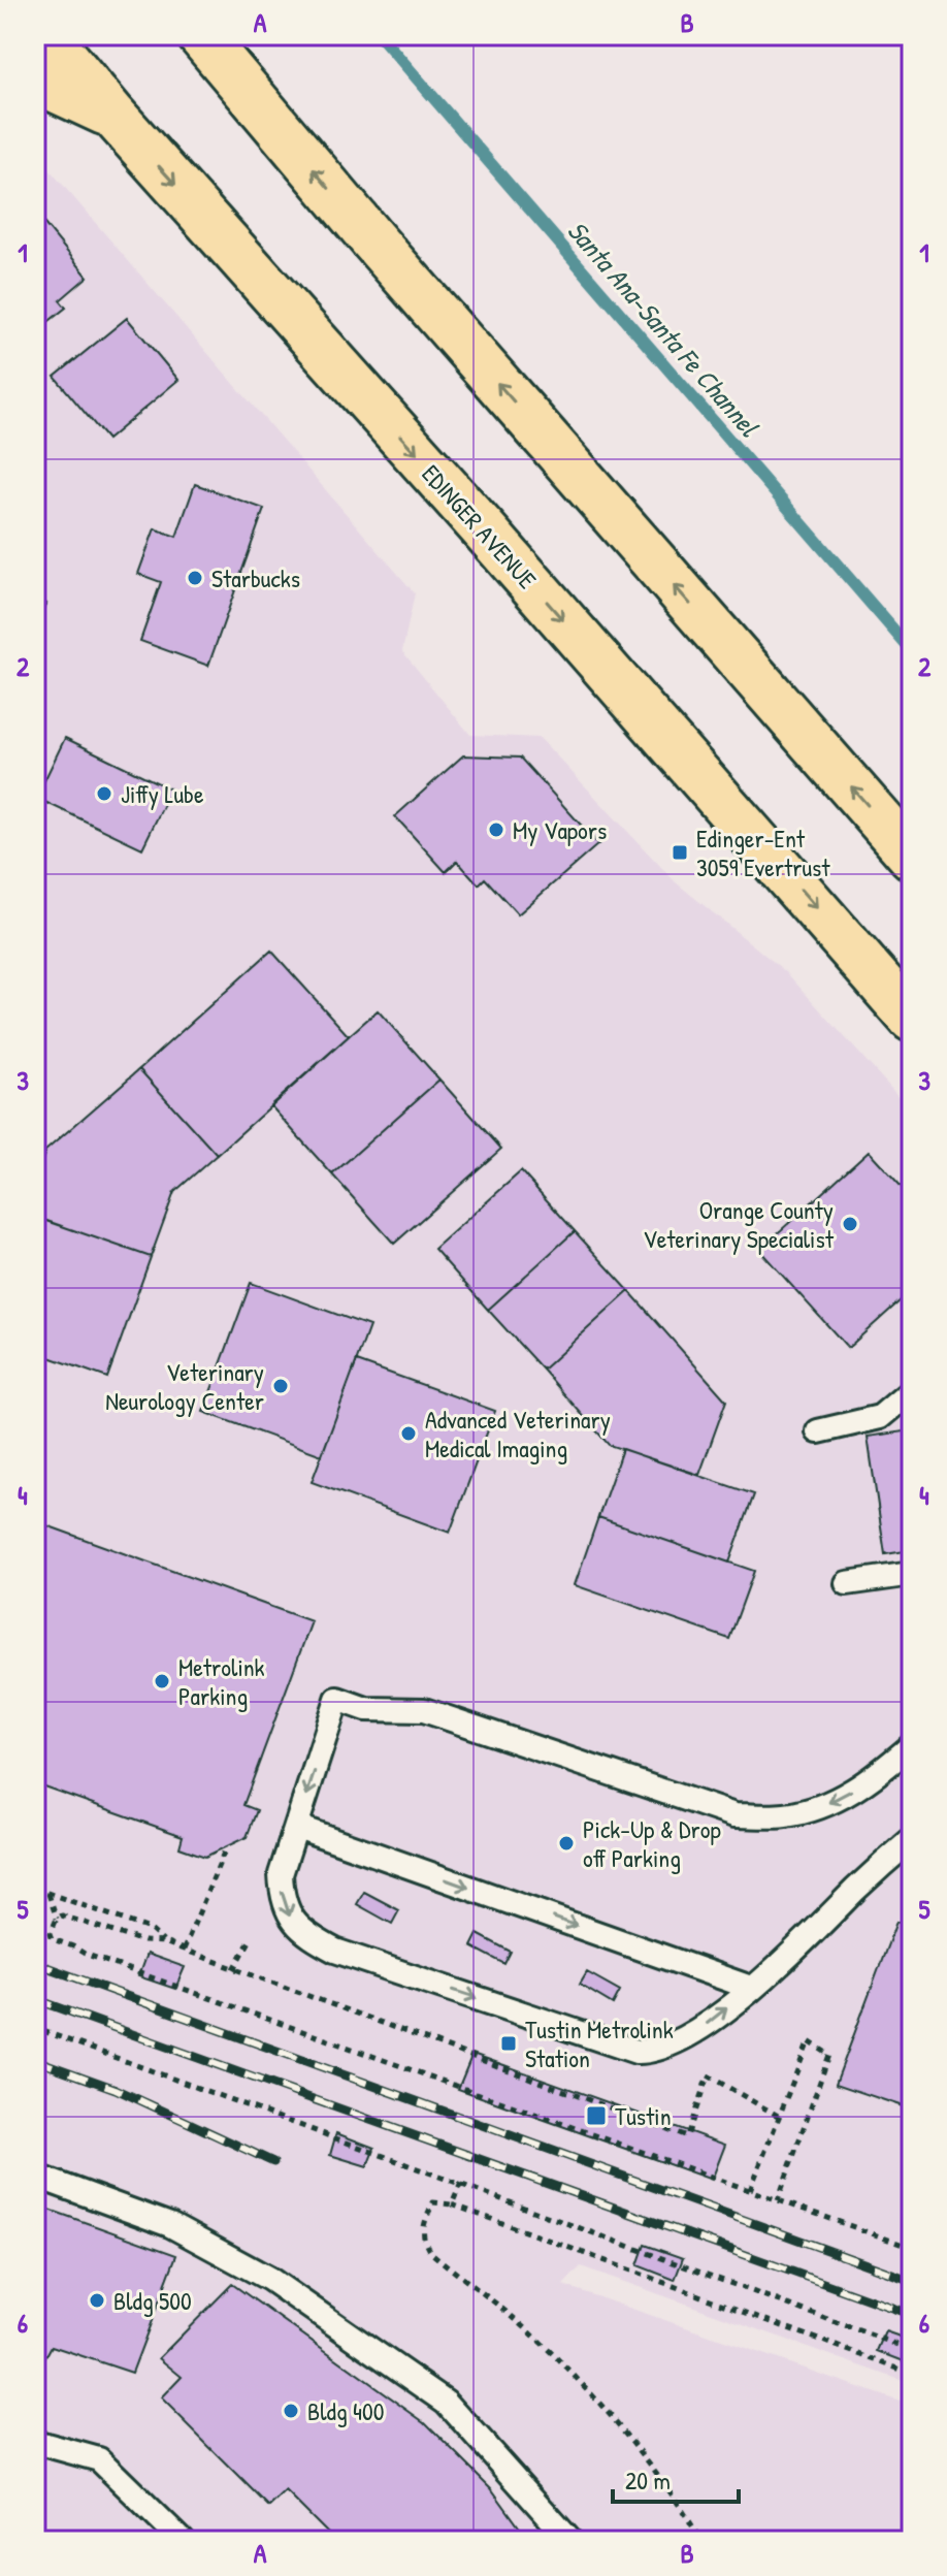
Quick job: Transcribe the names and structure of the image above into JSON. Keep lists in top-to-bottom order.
{
  "streets": {
    "main road": ["EDINGER AVENUE"]
  },
  "water": ["Santa Ana-Santa Fe Channel"],
  "places": {
    "other": [
      "Starbucks",
      "Jiffy Lube",
      "My Vapors",
      "Orange County Veterinary Specialist",
      "Veterinary Neurology Center",
      "Advanced Veterinary Medical Imaging",
      "Metrolink Parking",
      "Pick-Up & Drop off Parking",
      "Bldg 500",
      "Bldg 400"
    ],
    "transit": ["Edinger-Ent 3059 Evertrust", "Tustin Metrolink Station", "Tustin"]
  },
  "scale_bar": "20 m",
  "grid": {
    "columns": ["A", "B"],
    "rows": [
      "1",
      "2",
      "3",
      "4",
      "5",
      "6"
    ]
  }
}
